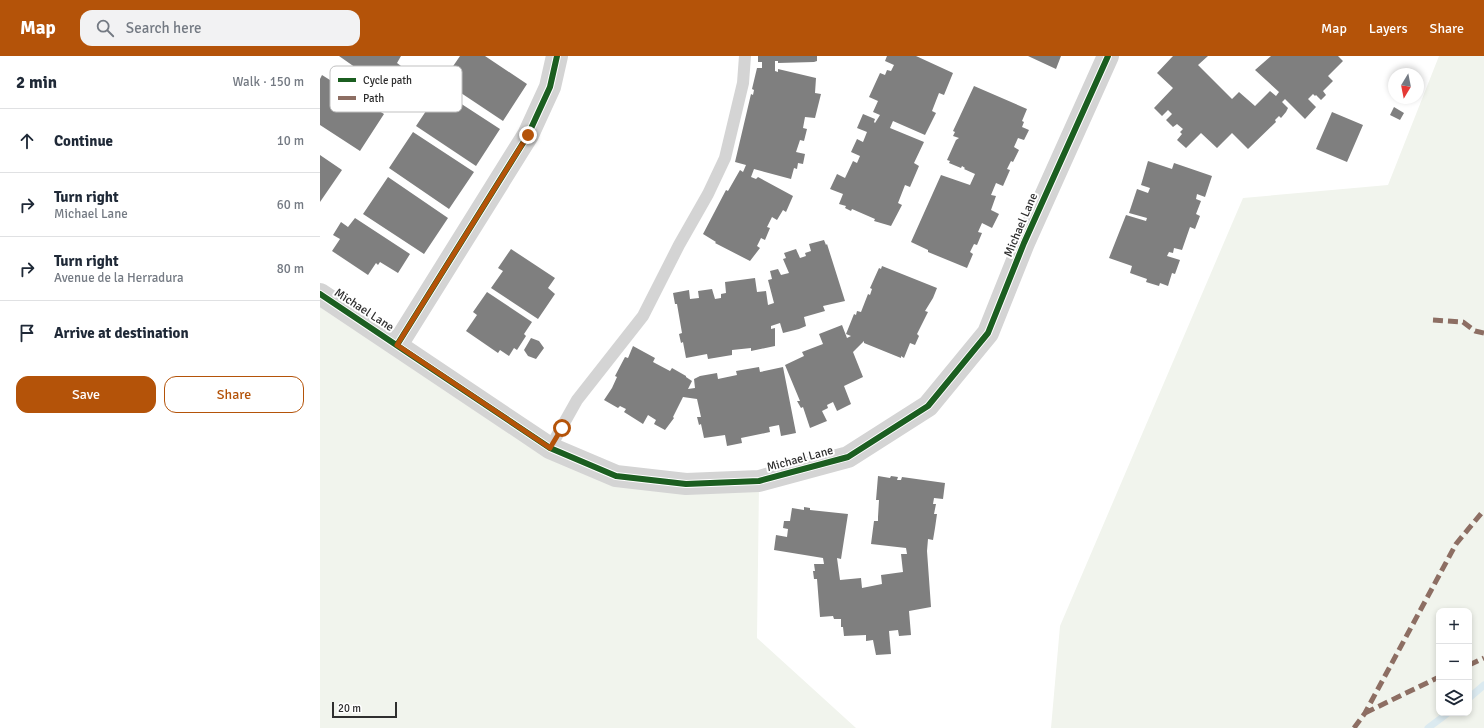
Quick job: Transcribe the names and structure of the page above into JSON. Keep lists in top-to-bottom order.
{
  "streets": {
    "street": ["Michael Lane"]
  },
  "legend": ["Cycle path", "Path"],
  "scale_bar": "20 m",
  "north": "bottom",
  "page": {
    "header": "Map",
    "search": "Search here",
    "nav": ["Map", "Layers", "Share"],
    "heading": ["2 min", "Walk · 150 m"],
    "list": [
      ["Continue", "10 m"],
      ["Turn right", "Michael Lane", "60 m"],
      ["Turn right", "Avenue de la Herradura", "80 m"],
      "Arrive at destination"
    ],
    "buttons": ["Save", "Share"],
    "map_buttons": ["+", "−"],
    "scale": "20 m"
  }
}
